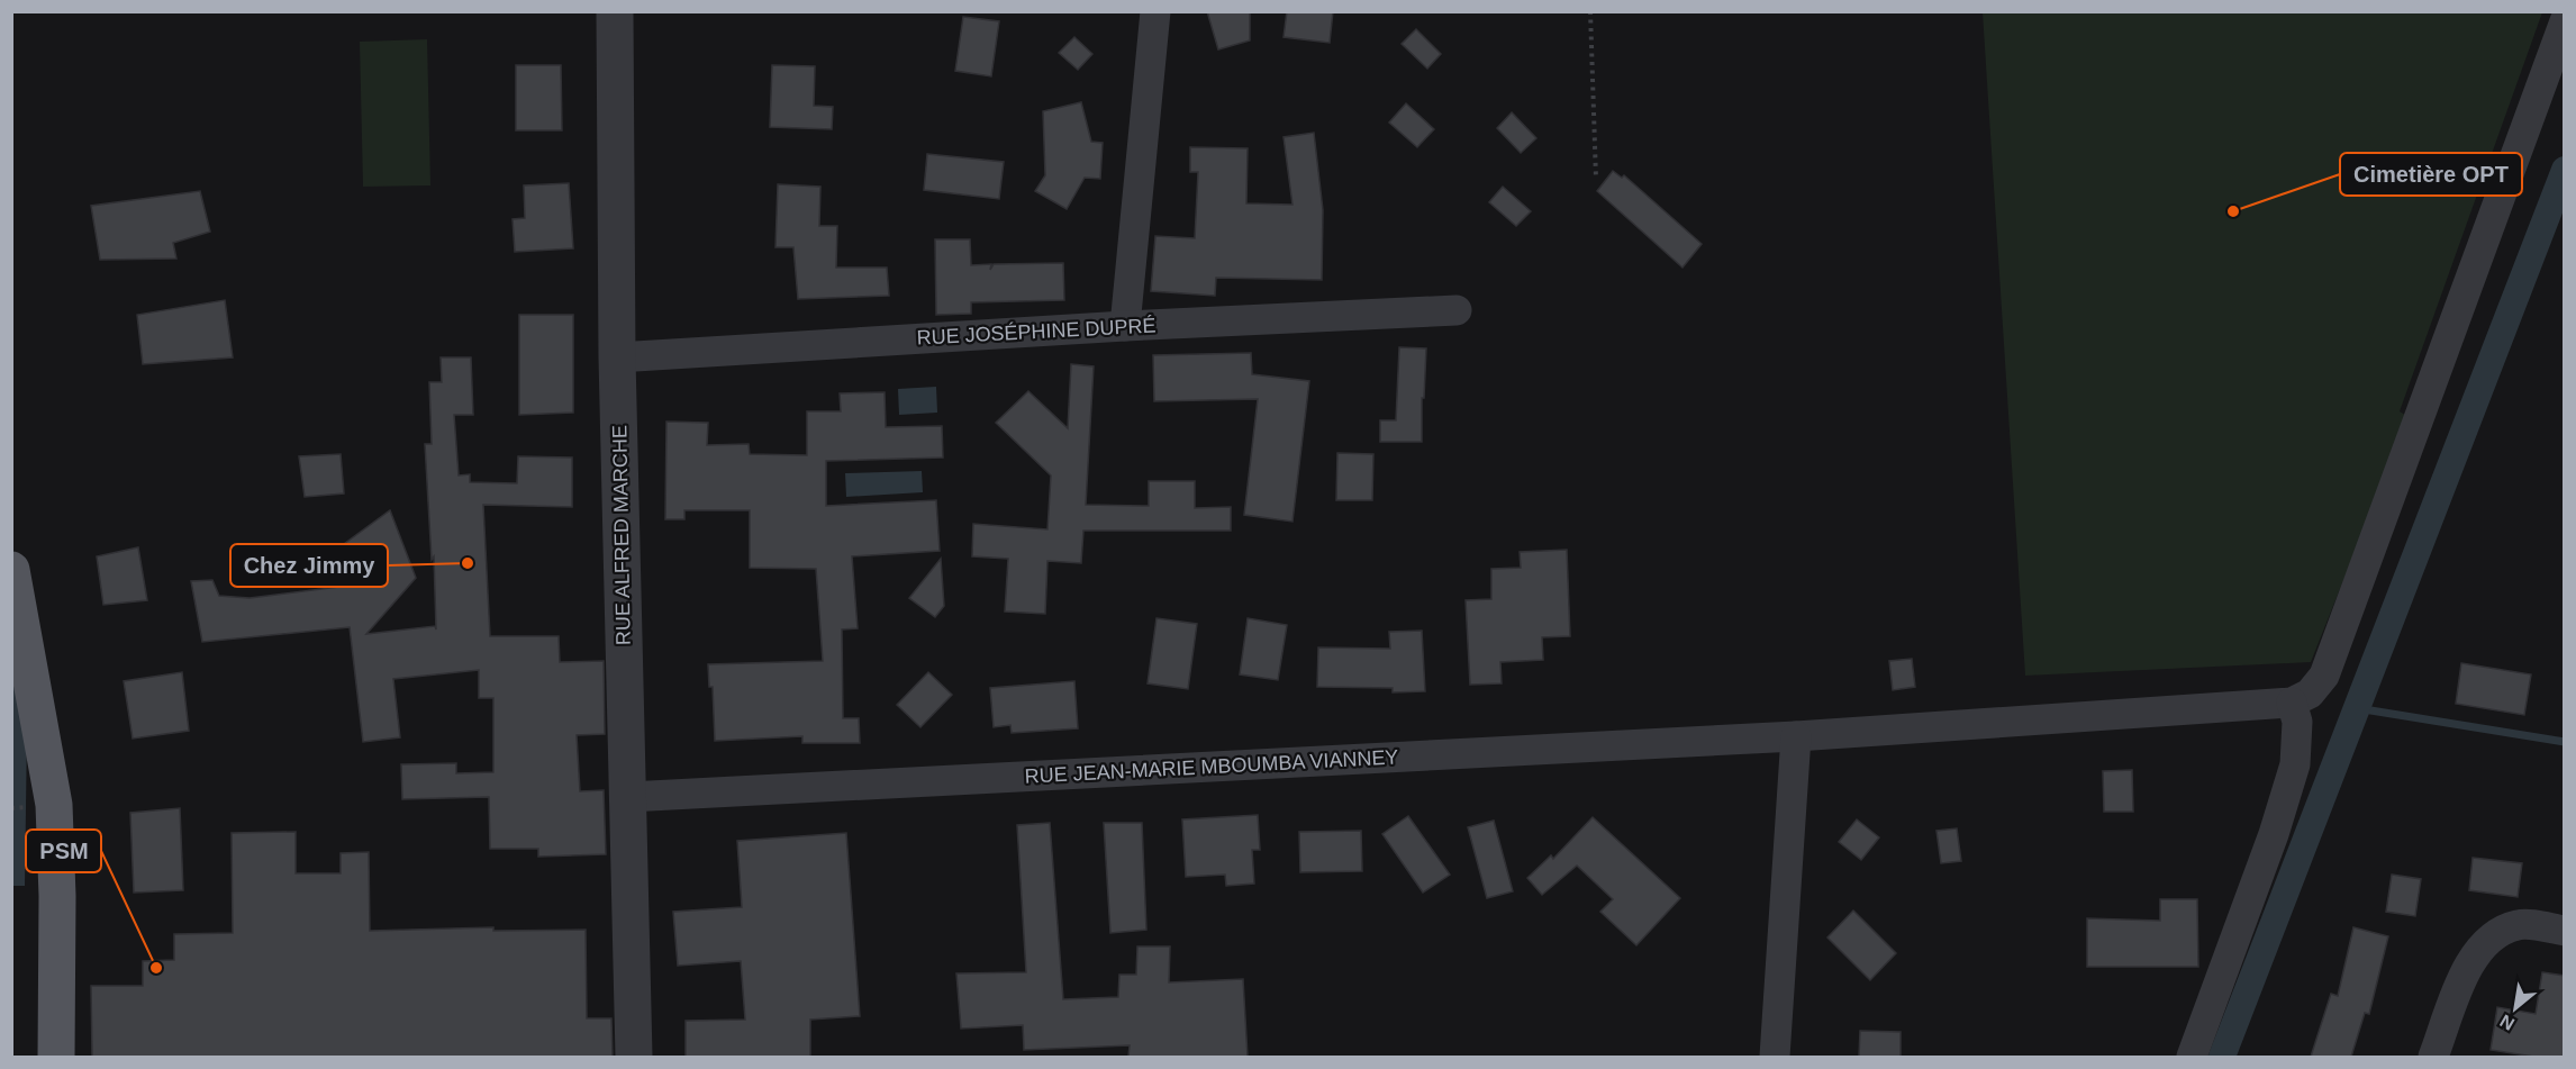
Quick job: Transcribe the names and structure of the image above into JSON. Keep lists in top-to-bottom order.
{
  "streets": {
    "street": ["RUE JOSÉPHINE DUPRÉ", "RUE ALFRED MARCHE", "RUE JEAN-MARIE MBOUMBA VIANNEY"]
  },
  "crossings": [
    ["RUE JOSÉPHINE DUPRÉ", "RUE ALFRED MARCHE"],
    ["RUE ALFRED MARCHE", "RUE JEAN-MARIE MBOUMBA VIANNEY"]
  ],
  "places": ["Cimetière OPT", "Chez Jimmy", "PSM"],
  "north": "bottom left"
}
